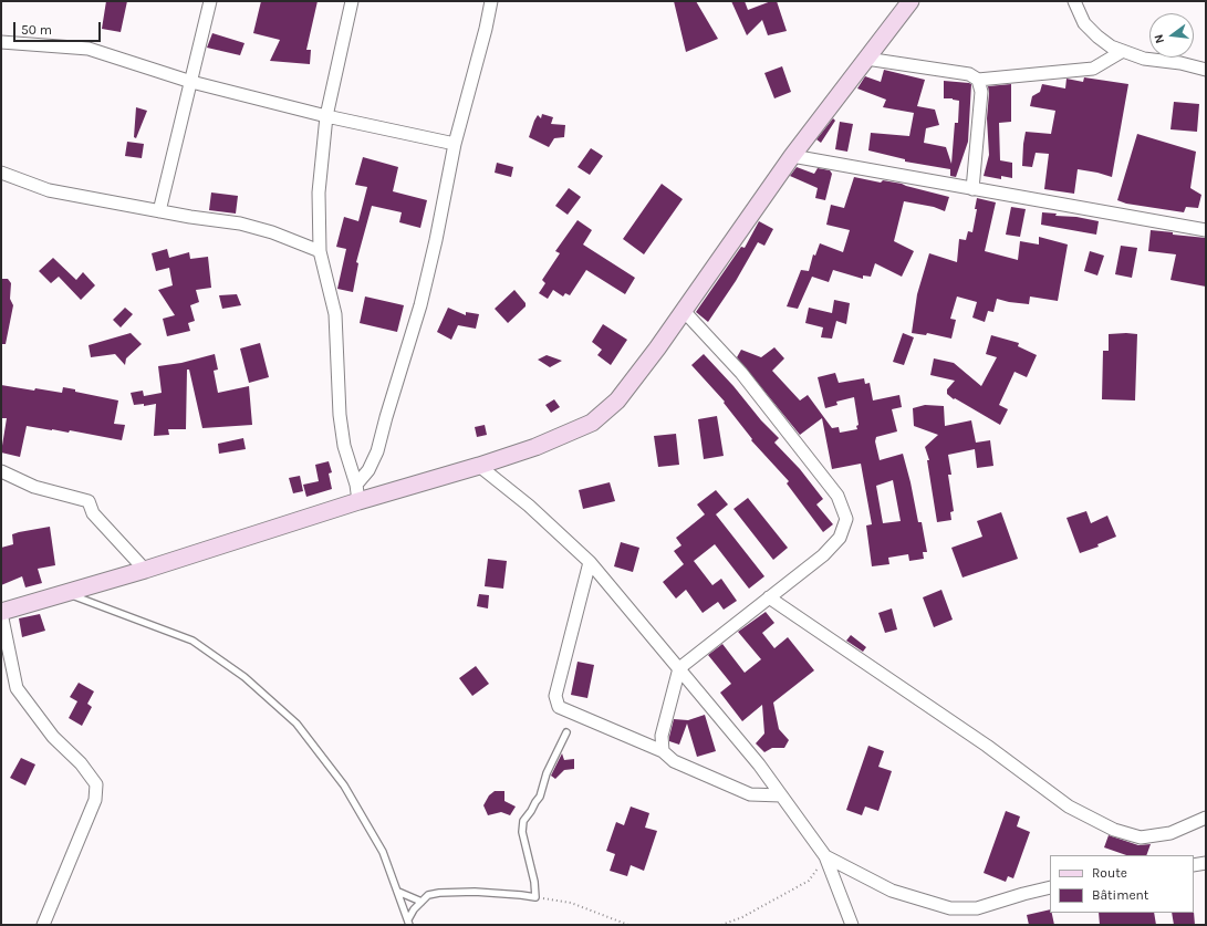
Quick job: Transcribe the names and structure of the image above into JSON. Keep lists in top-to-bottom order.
{
  "legend": ["Route", "Bâtiment"],
  "scale_bar": "50 m",
  "north": "left"
}
